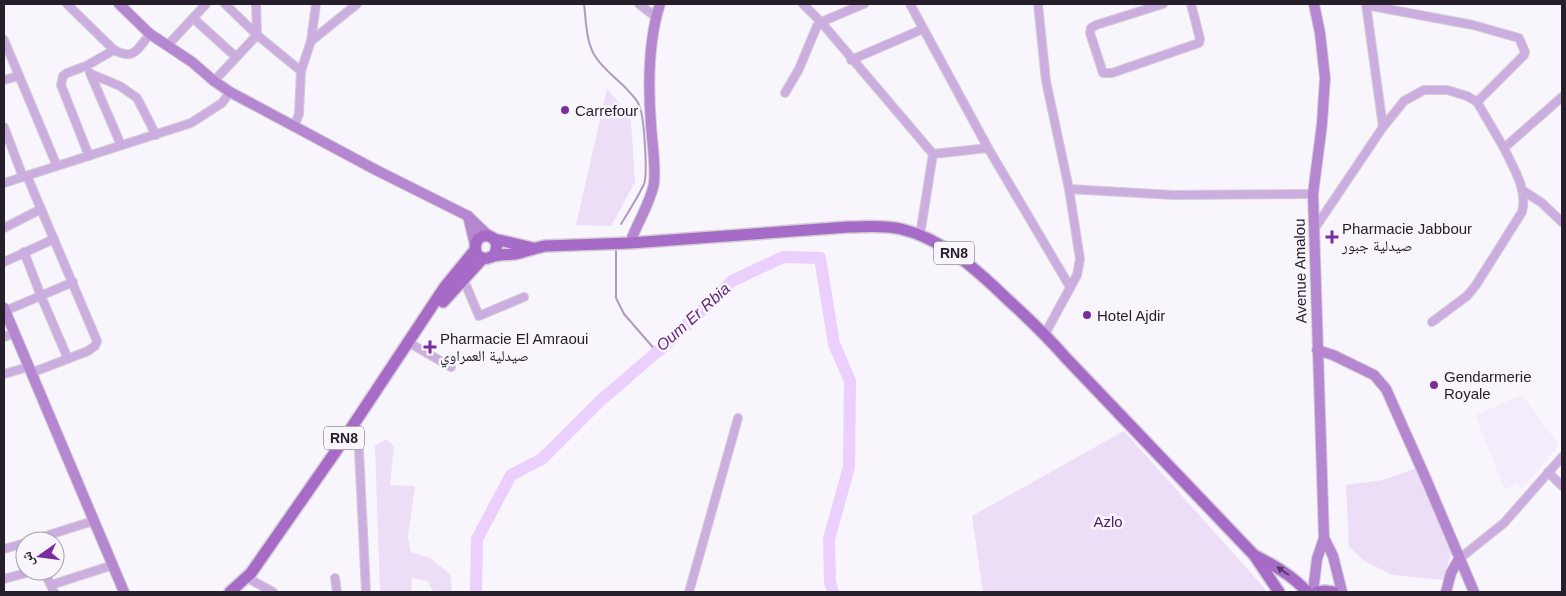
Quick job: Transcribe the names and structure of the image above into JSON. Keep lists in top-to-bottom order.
{
  "streets": {
    "main road": ["RN8"],
    "street": ["Avenue Amalou"]
  },
  "water": ["Oum Er Rbia"],
  "parks": ["Azlo"],
  "places": {
    "other": ["Carrefour", "Hotel Ajdir", "Gendarmerie Royale"],
    "health": ["Pharmacie Jabbour صيدلية جبور", "Pharmacie El Amraoui صيدلية العمراوي"]
  },
  "north": "left"
}
